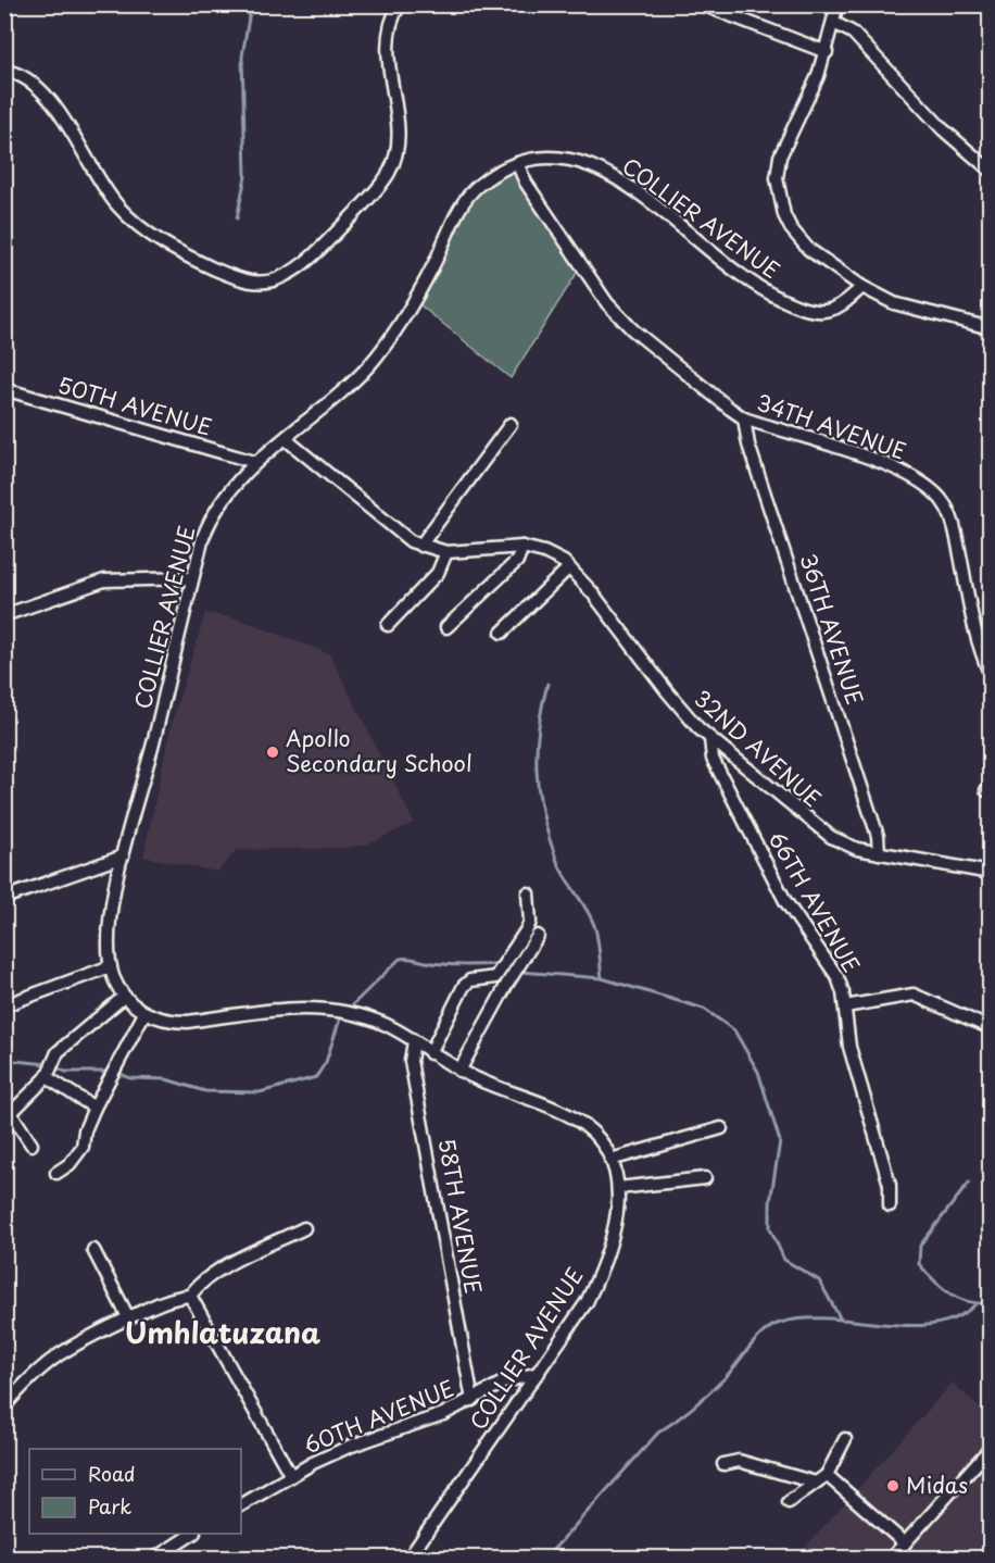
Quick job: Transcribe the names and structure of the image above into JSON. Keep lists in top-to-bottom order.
{
  "streets": {
    "street": [
      "COLLIER AVENUE",
      "50TH AVENUE",
      "34TH AVENUE",
      "36TH AVENUE",
      "32ND AVENUE",
      "66TH AVENUE",
      "58TH AVENUE",
      "60TH AVENUE"
    ]
  },
  "crossings": [
    ["COLLIER AVENUE", "50TH AVENUE"],
    ["COLLIER AVENUE", "34TH AVENUE"],
    ["COLLIER AVENUE", "32ND AVENUE"],
    ["COLLIER AVENUE", "58TH AVENUE"],
    ["COLLIER AVENUE", "60TH AVENUE"],
    ["34TH AVENUE", "36TH AVENUE"],
    ["36TH AVENUE", "32ND AVENUE"],
    ["32ND AVENUE", "66TH AVENUE"],
    ["58TH AVENUE", "60TH AVENUE"]
  ],
  "districts": ["Umhlatuzana"],
  "places": ["Apollo Secondary School", "Midas"],
  "legend": ["Road", "Park"]
}
